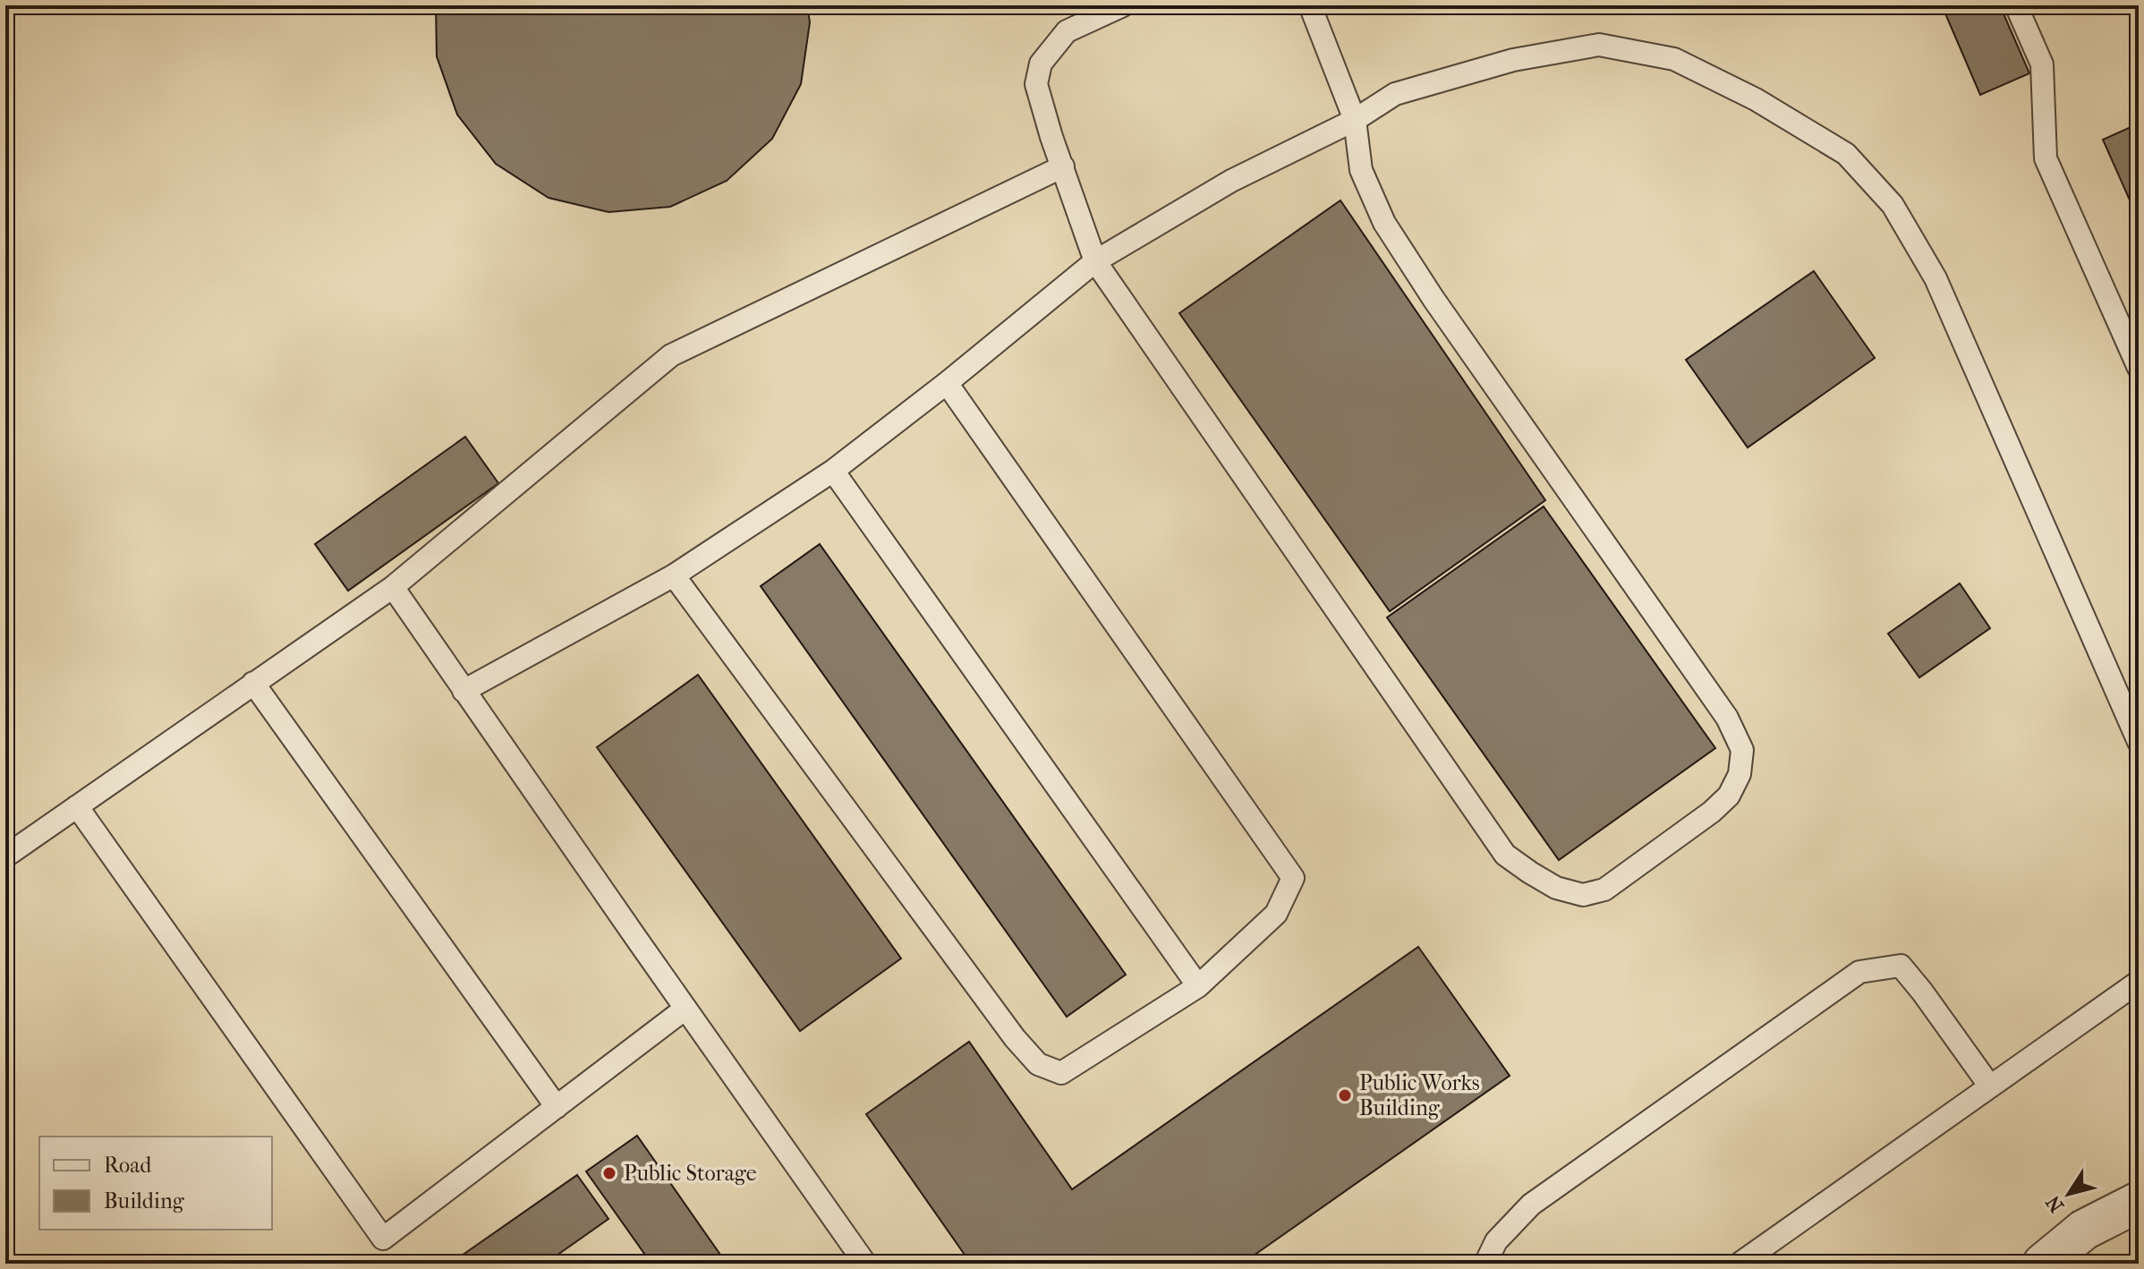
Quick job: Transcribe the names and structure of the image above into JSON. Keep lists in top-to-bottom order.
{
  "places": ["Public Works Building", "Public Storage"],
  "legend": ["Road", "Building"],
  "north": "bottom left"
}
